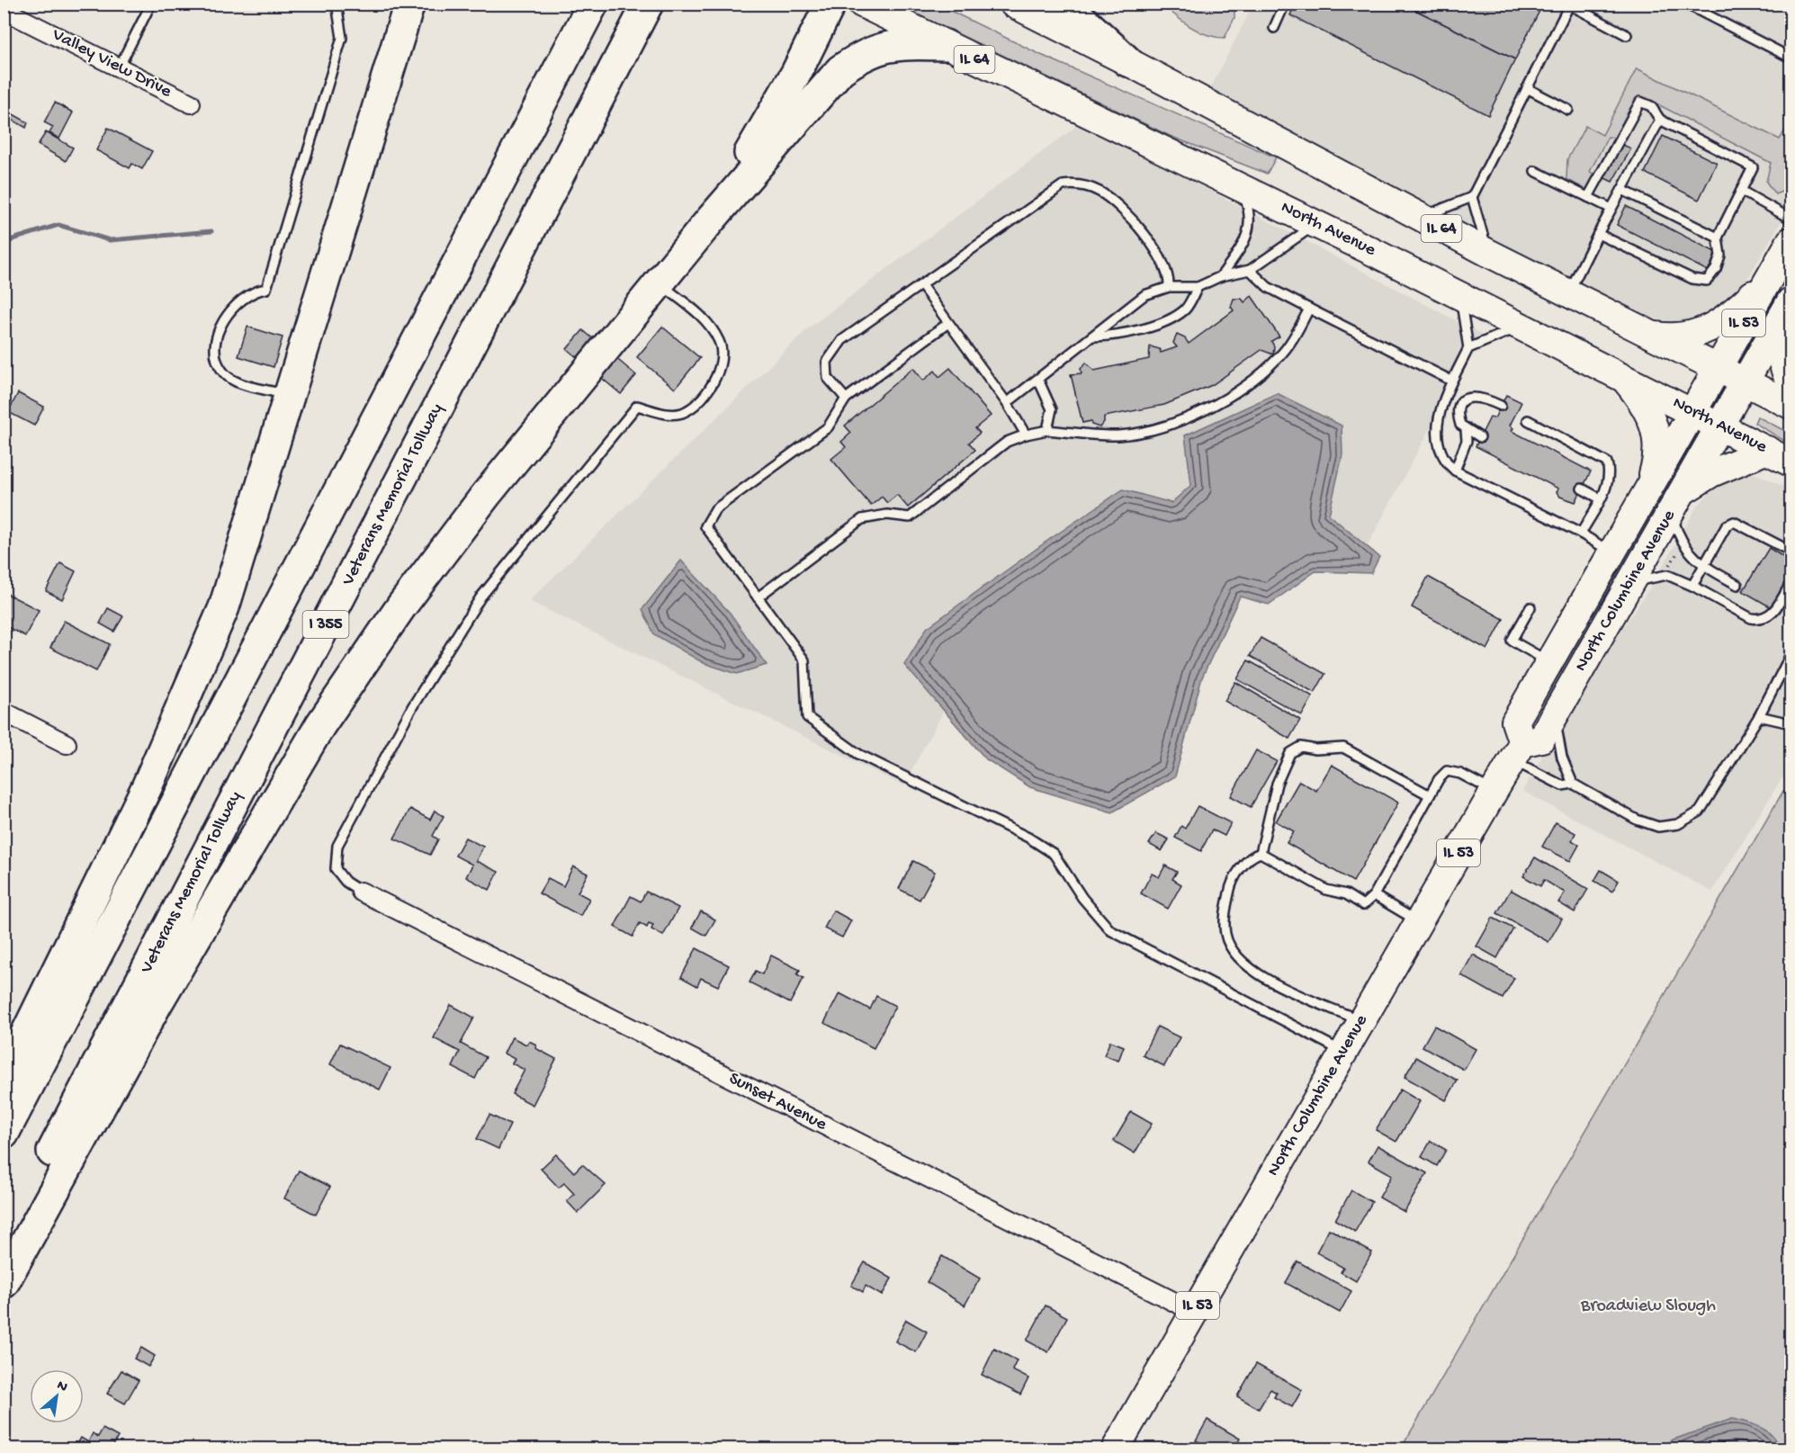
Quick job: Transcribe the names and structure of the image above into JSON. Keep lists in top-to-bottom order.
{
  "streets": {
    "highway": ["Veterans Memorial Tollway", "I 355"],
    "main road": [
      "IL 64",
      "North Avenue",
      "IL 53",
      "North Columbine Avenue"
    ],
    "street": ["Valley View Drive", "Sunset Avenue"]
  },
  "crossings": [
    ["IL 64", "IL 53"],
    ["North Avenue", "IL 53"],
    ["North Avenue", "North Columbine Avenue"],
    ["IL 53", "North Columbine Avenue"],
    ["North Columbine Avenue", "Sunset Avenue"]
  ],
  "parks": ["Broadview Slough"],
  "north": "top right"
}
